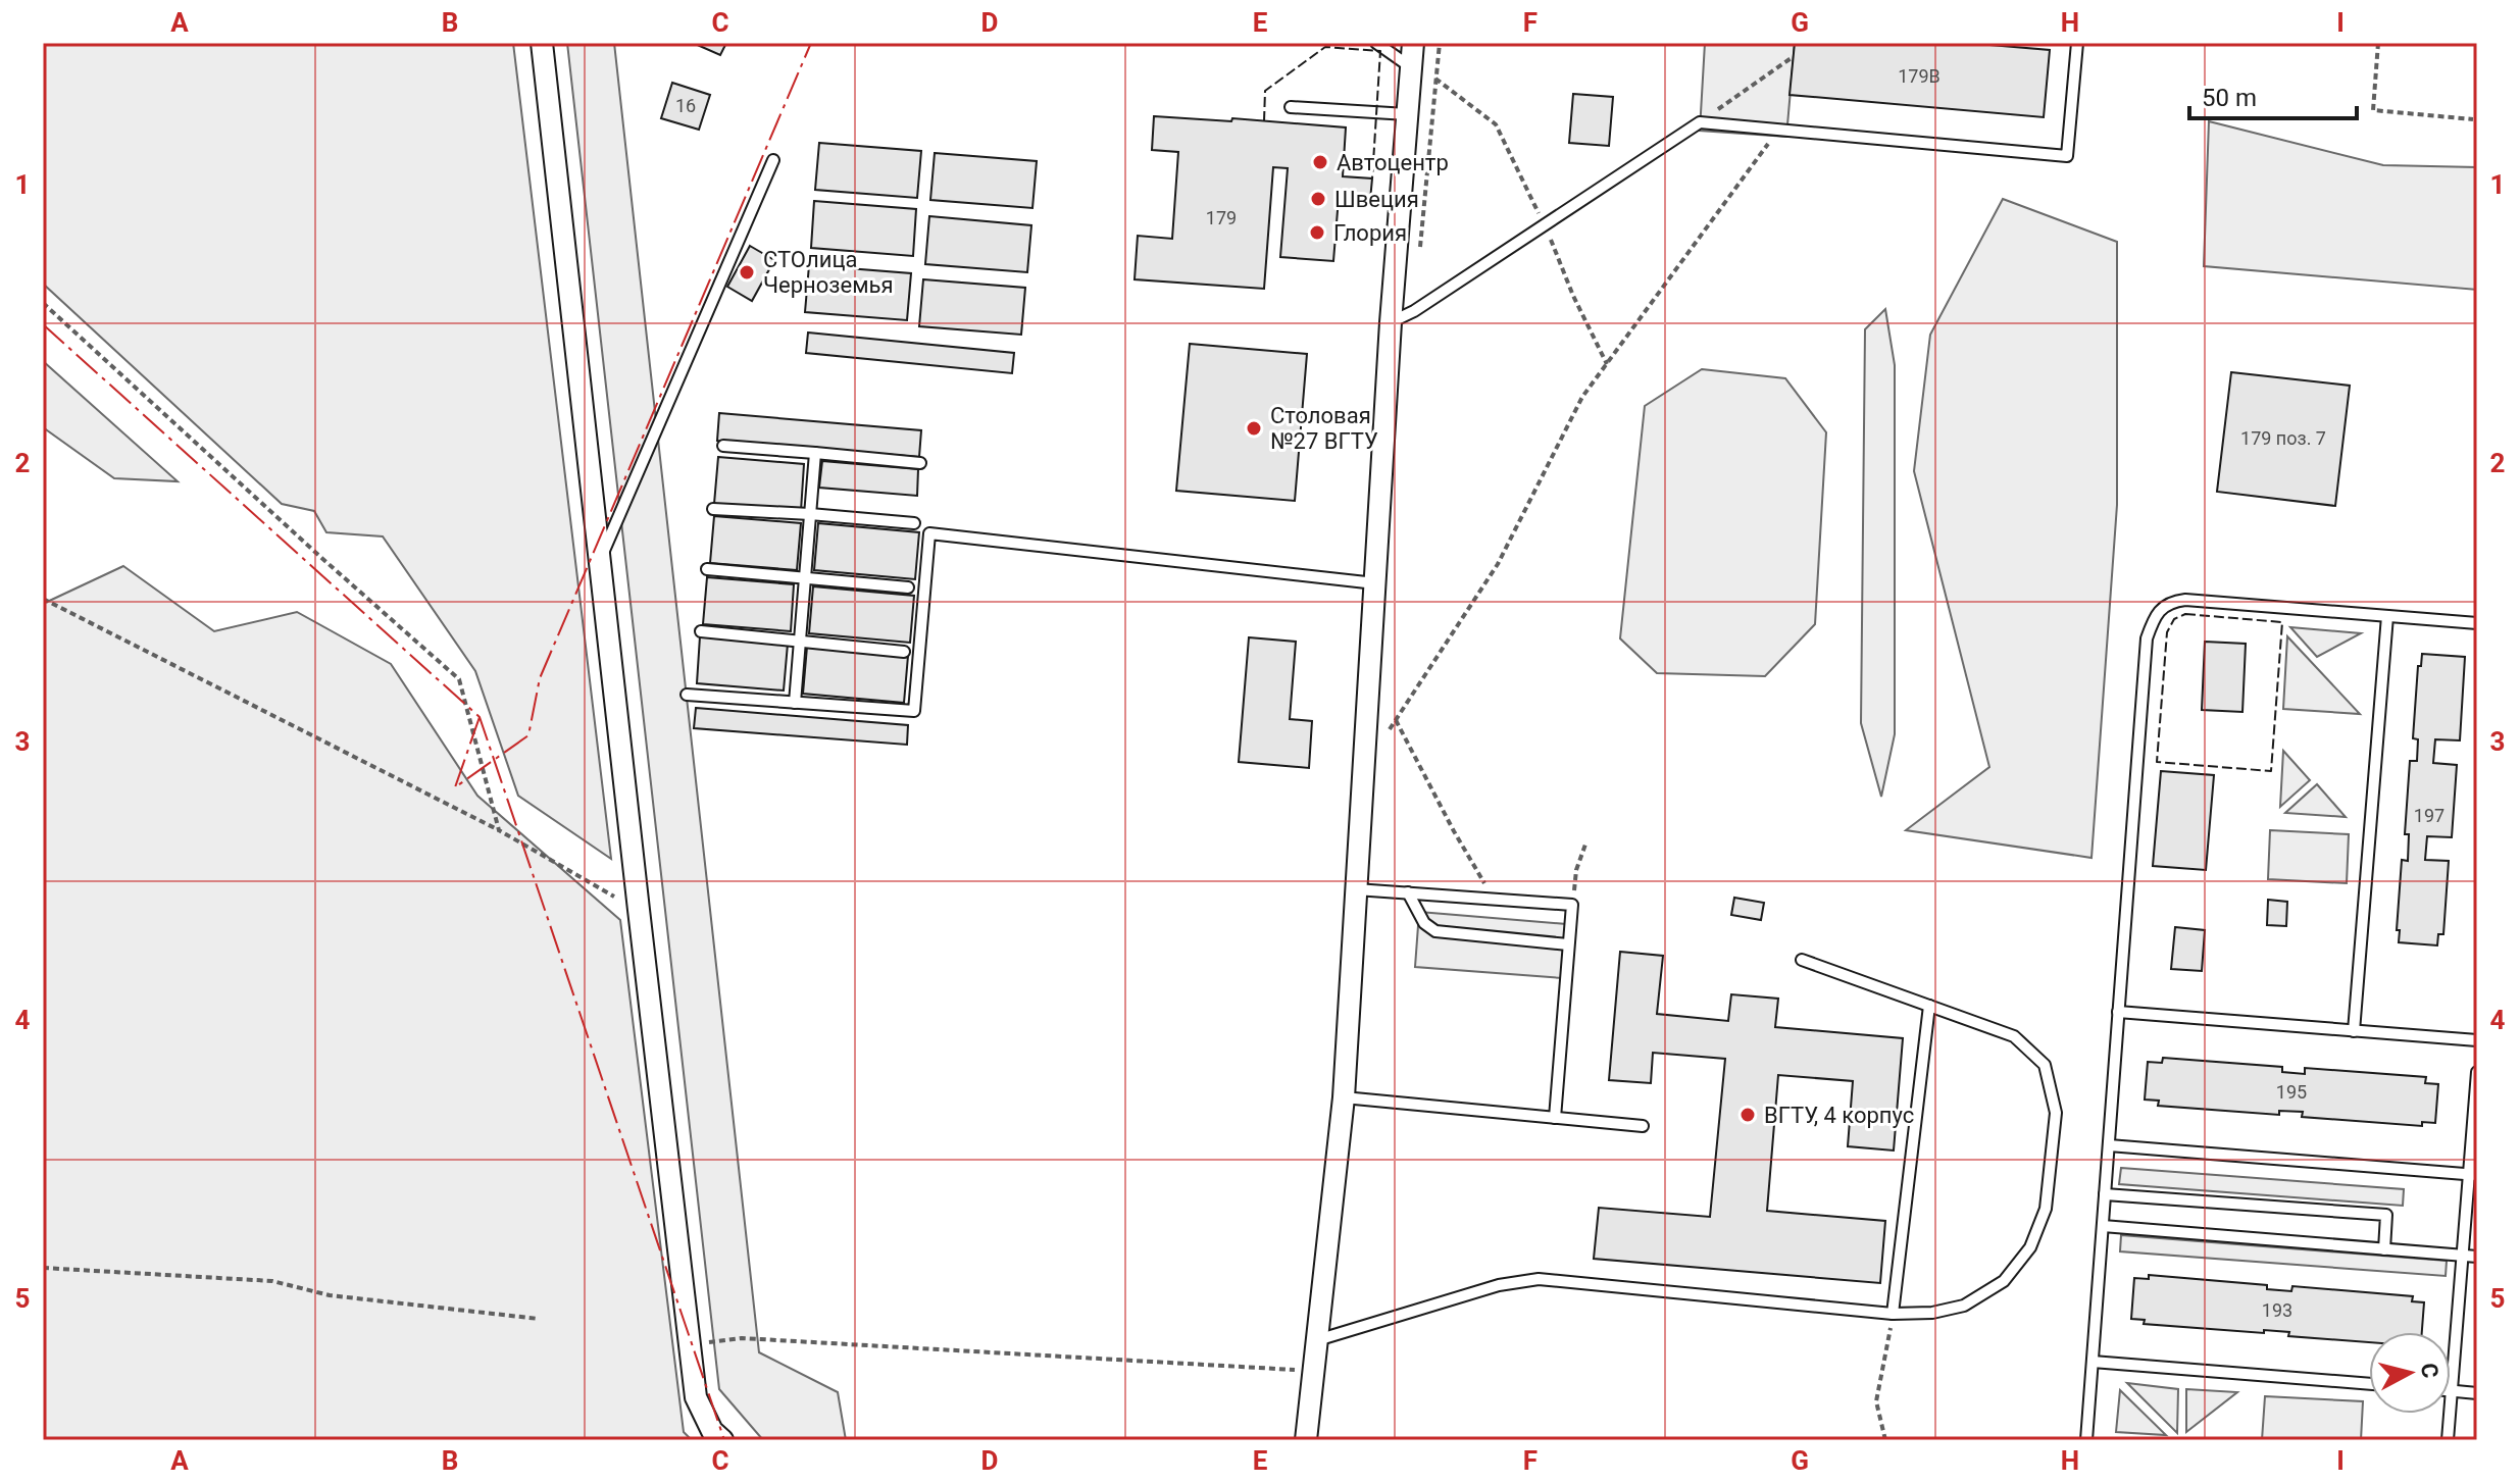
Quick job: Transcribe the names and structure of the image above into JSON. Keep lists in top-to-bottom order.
{
  "places": [
    "Автоцентр",
    "Швеция",
    "Глория",
    "СТОлица Черноземья",
    "Столовая №27 ВГТУ",
    "ВГТУ, 4 корпус"
  ],
  "house_numbers": [
    "179В",
    "16",
    "179",
    "179 поз. 7",
    "197",
    "195",
    "193"
  ],
  "scale_bar": "50 m",
  "north": "right",
  "grid": {
    "columns": [
      "A",
      "B",
      "C",
      "D",
      "E",
      "F",
      "G",
      "H",
      "I"
    ],
    "rows": [
      "1",
      "2",
      "3",
      "4",
      "5"
    ]
  }
}
